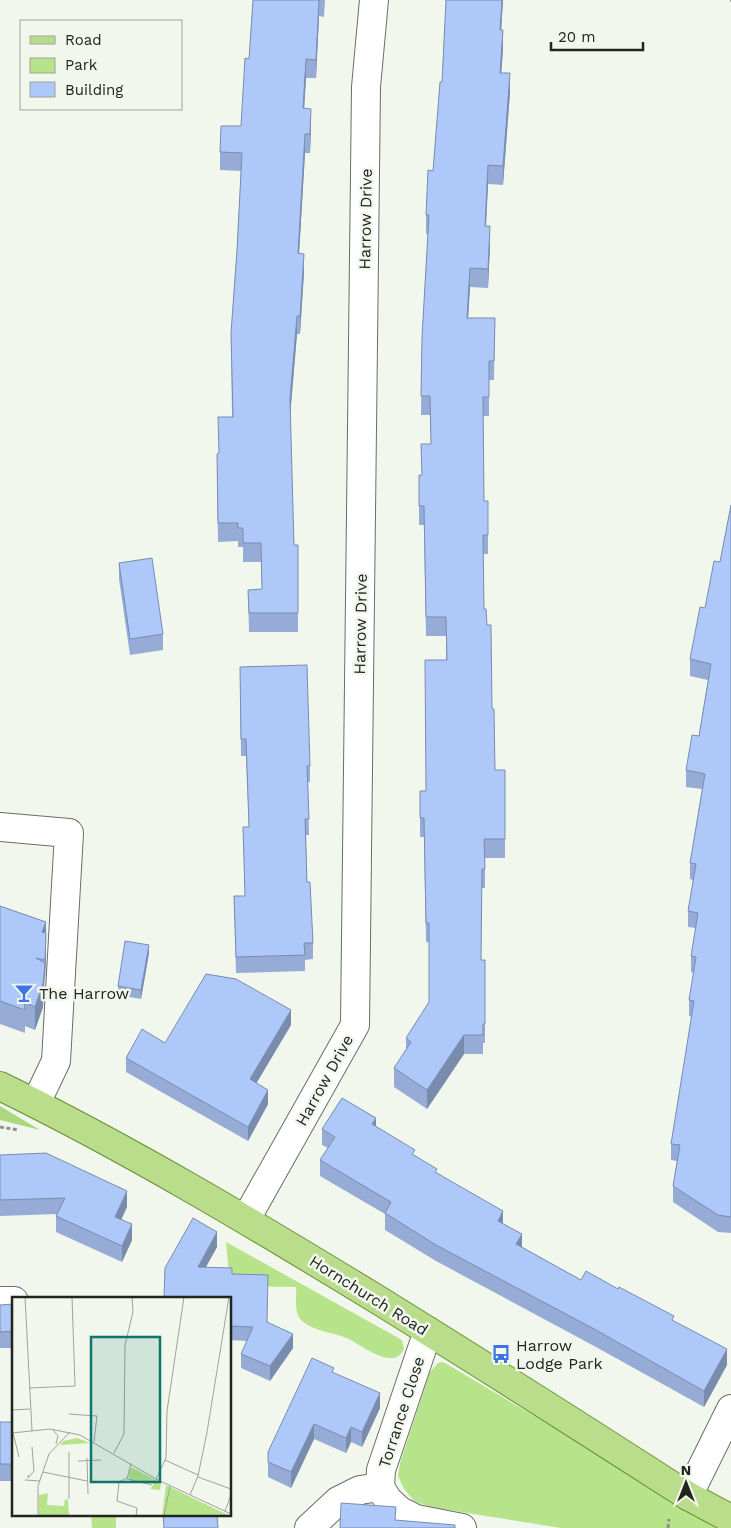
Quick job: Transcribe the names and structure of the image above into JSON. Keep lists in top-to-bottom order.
{
  "streets": {
    "main road": ["Hornchurch Road"],
    "street": ["Harrow Drive", "Torrance Close"]
  },
  "crossings": [
    ["Harrow Drive", "Hornchurch Road"],
    ["Hornchurch Road", "Torrance Close"]
  ],
  "places": {
    "bar": ["The Harrow"],
    "bus stop": ["Harrow Lodge Park"]
  },
  "legend": ["Road", "Park", "Building"],
  "scale_bar": "20 m",
  "north": "top"
}
